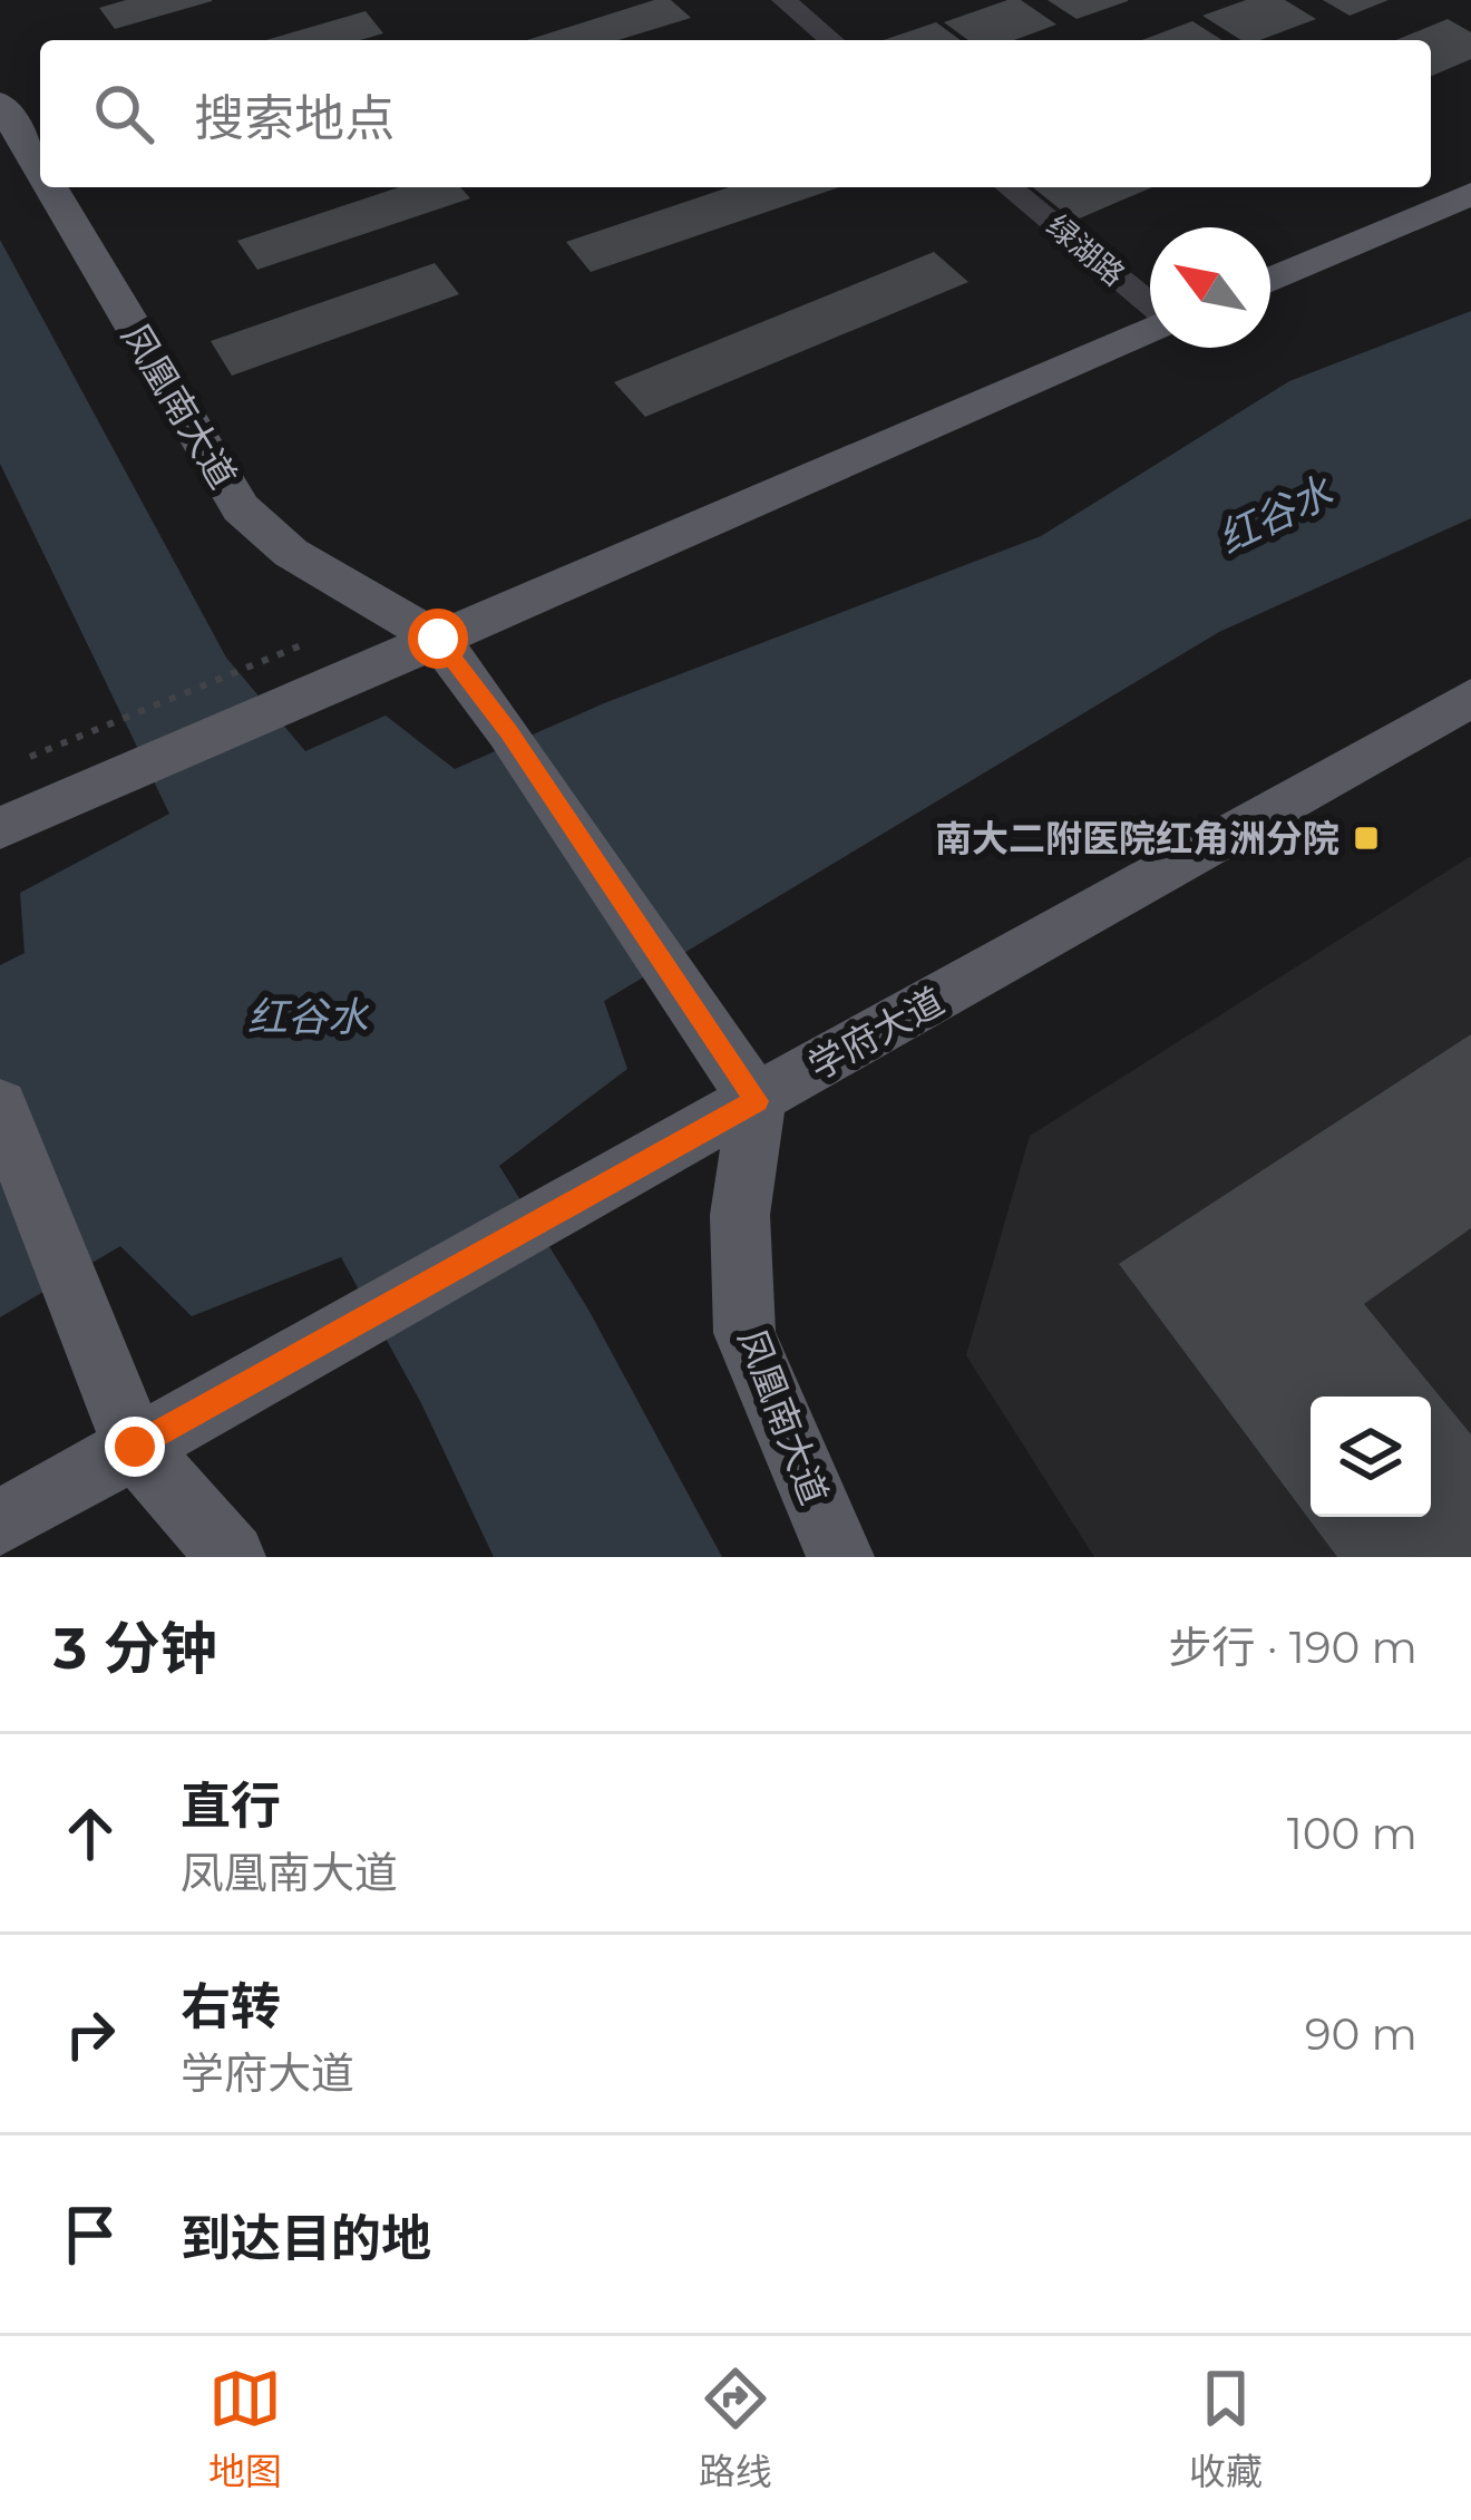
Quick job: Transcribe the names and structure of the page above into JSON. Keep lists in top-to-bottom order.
{
  "streets": {
    "main road": ["凤凰南大道", "学府大道"],
    "street": ["绿湖路"]
  },
  "crossings": [
    ["凤凰南大道", "学府大道"]
  ],
  "water": ["红谷水"],
  "places": {
    "transit": ["南大二附医院红角洲分院"]
  },
  "north": "top left",
  "page": {
    "search": "搜索地点",
    "heading": ["3 分钟", "步行 · 190 m"],
    "list": [
      ["直行", "凤凰南大道", "100 m"],
      ["右转", "学府大道", "90 m"],
      "到达目的地"
    ],
    "nav": ["地图", "路线", "收藏"]
  }
}
